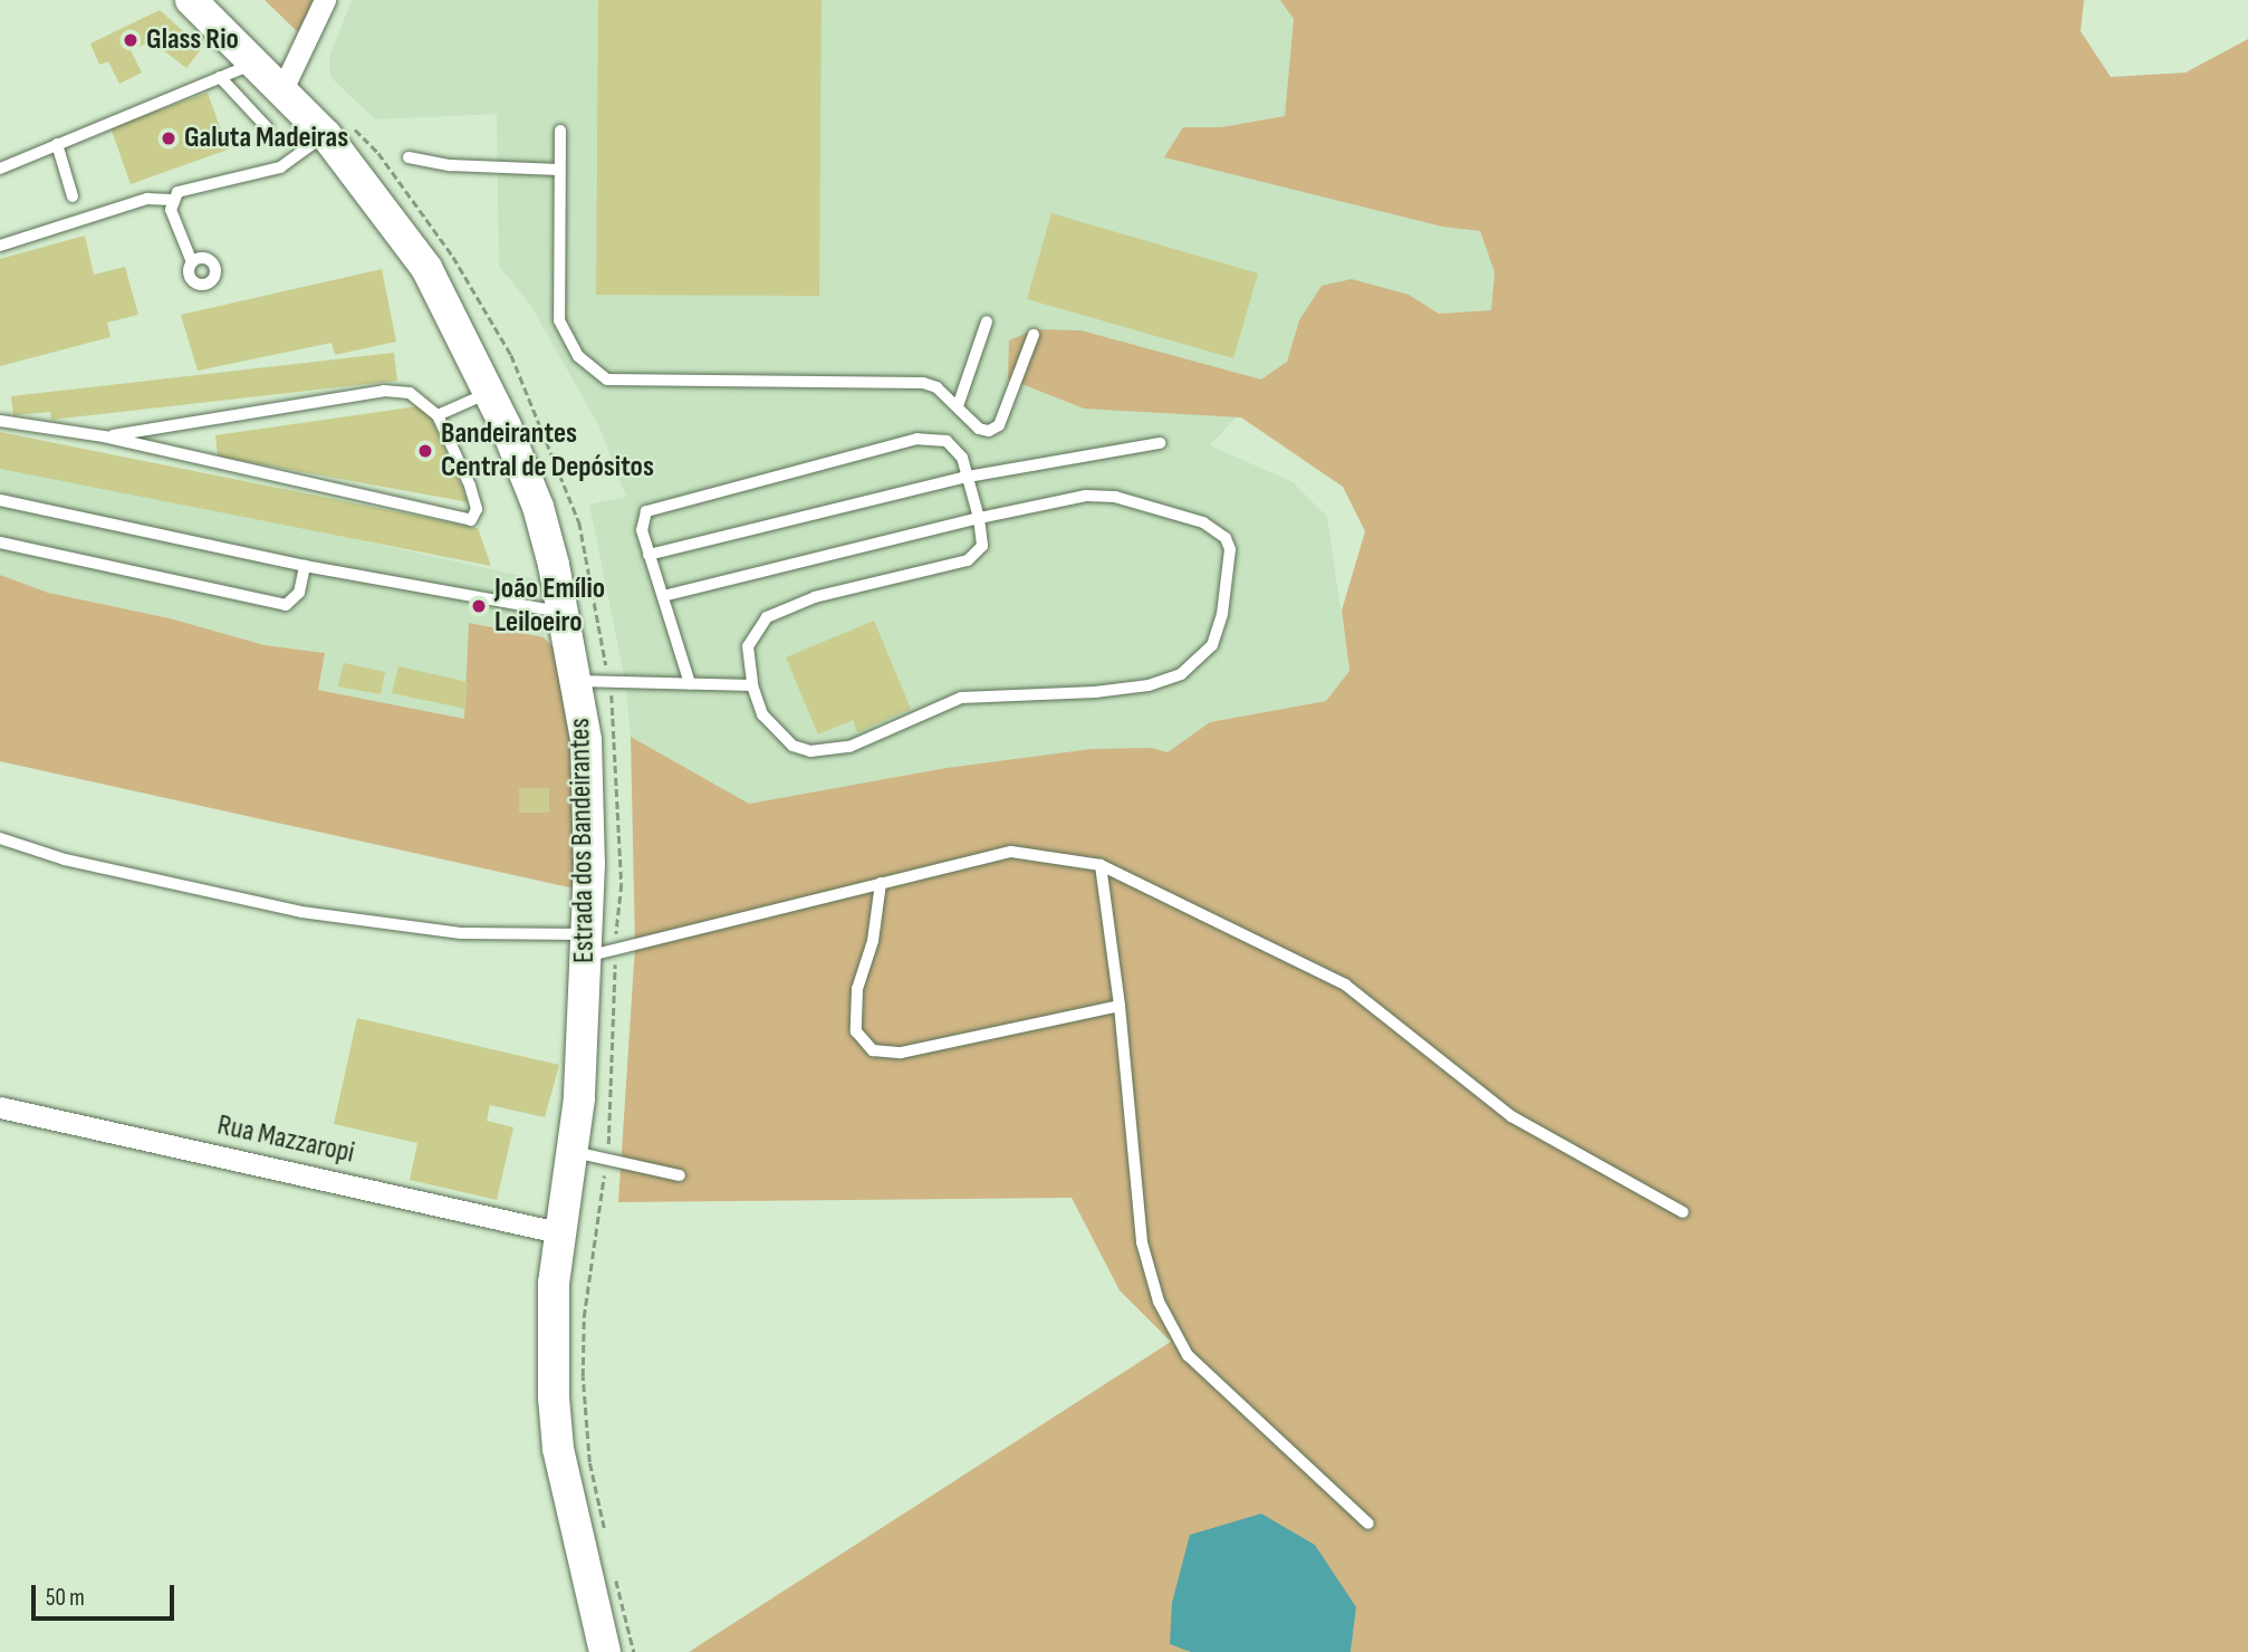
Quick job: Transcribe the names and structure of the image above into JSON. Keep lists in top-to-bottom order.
{
  "streets": {
    "main road": ["Estrada dos Bandeirantes"],
    "street": ["Rua Mazzaropi"]
  },
  "crossings": [
    ["Estrada dos Bandeirantes", "Rua Mazzaropi"]
  ],
  "places": [
    "Glass Rio",
    "Galuta Madeiras",
    "Bandeirantes Central de Depósitos",
    "João Emílio Leiloeiro"
  ],
  "scale_bar": "50 m"
}
